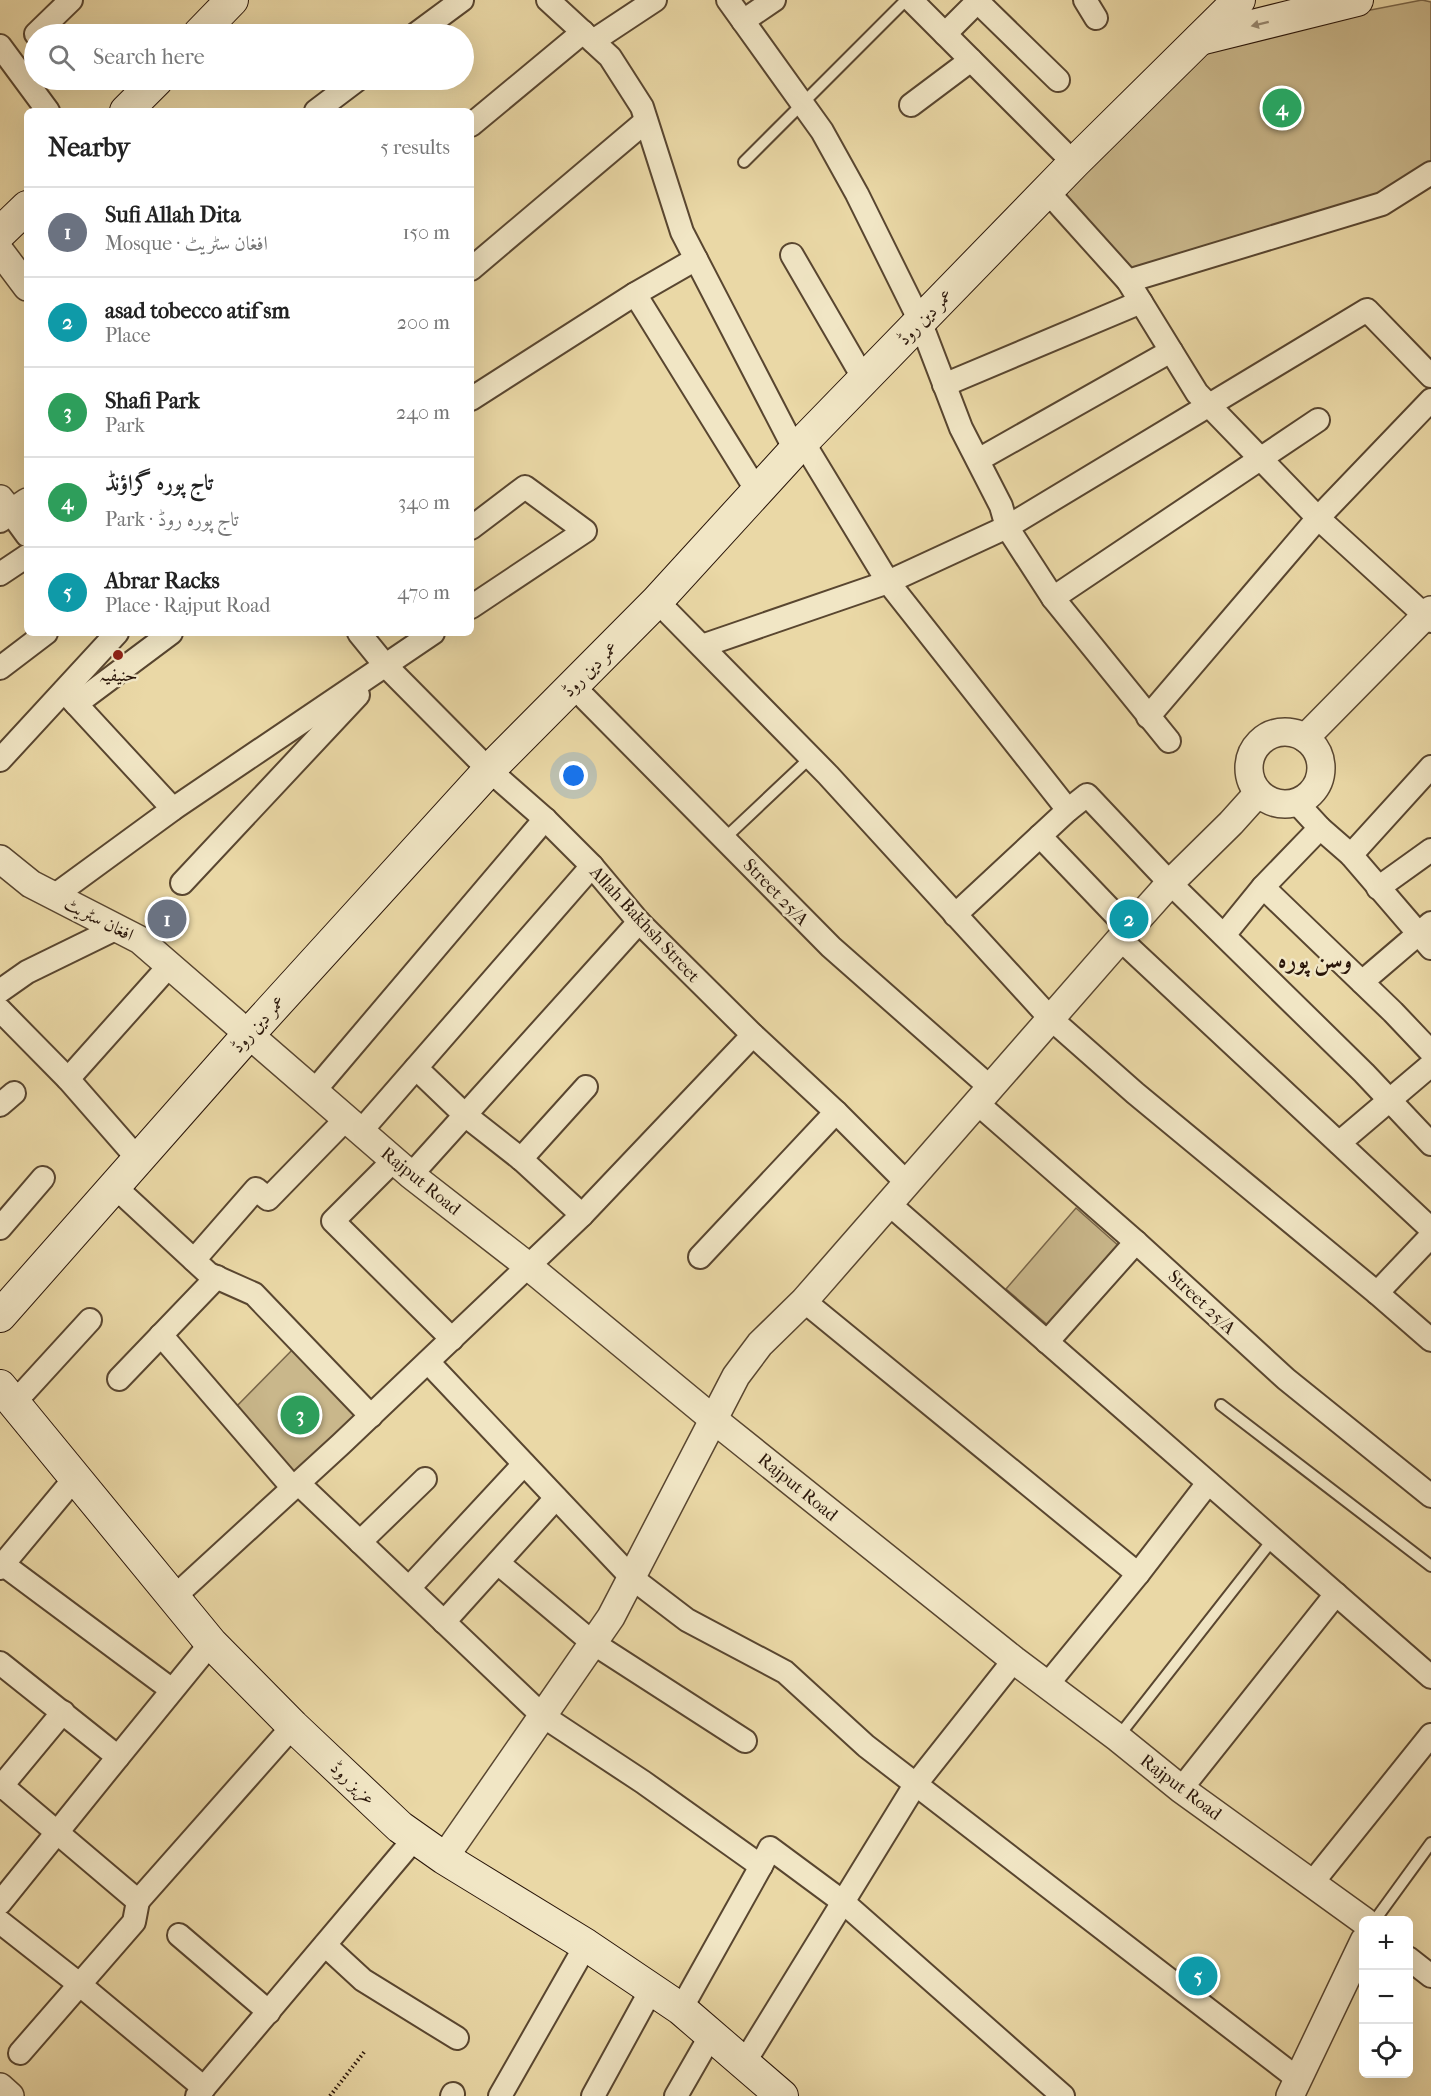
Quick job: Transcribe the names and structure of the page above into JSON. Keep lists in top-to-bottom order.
{
  "streets": {
    "main road": ["عمر دین روڈ", "عزیز روڈ"],
    "street": [
      "Street 25/A",
      "افغان سٹریٹ",
      "Allah Bakhsh Street",
      "Rajput Road"
    ]
  },
  "crossings": [
    ["عمر دین روڈ", "Street 25/A"],
    ["عمر دین روڈ", "افغان سٹریٹ"],
    ["عمر دین روڈ", "Allah Bakhsh Street"],
    ["عمر دین روڈ", "Rajput Road"],
    ["افغان سٹریٹ", "Rajput Road"]
  ],
  "districts": ["وسن پورہ"],
  "places": ["حنیفیہ"],
  "page": {
    "search": "Search here",
    "pins": [
      "4",
      "1",
      "2",
      "3",
      "5"
    ],
    "heading": ["Nearby", "5 results"],
    "list": [
      {
        "mark": "1",
        "name": "Sufi Allah Dita",
        "note": "Mosque · افغان سٹریٹ",
        "value": "150 m"
      },
      {
        "mark": "2",
        "name": "asad tobecco atif sm",
        "note": "Place",
        "value": "200 m"
      },
      {
        "mark": "3",
        "name": "Shafi Park",
        "note": "Park",
        "value": "240 m"
      },
      {
        "mark": "4",
        "name": "تاج پورہ گراؤنڈ",
        "note": "Park · تاج پورہ روڈ",
        "value": "340 m"
      },
      {
        "mark": "5",
        "name": "Abrar Racks",
        "note": "Place · Rajput Road",
        "value": "470 m"
      }
    ],
    "map_buttons": ["+", "−"]
  }
}
